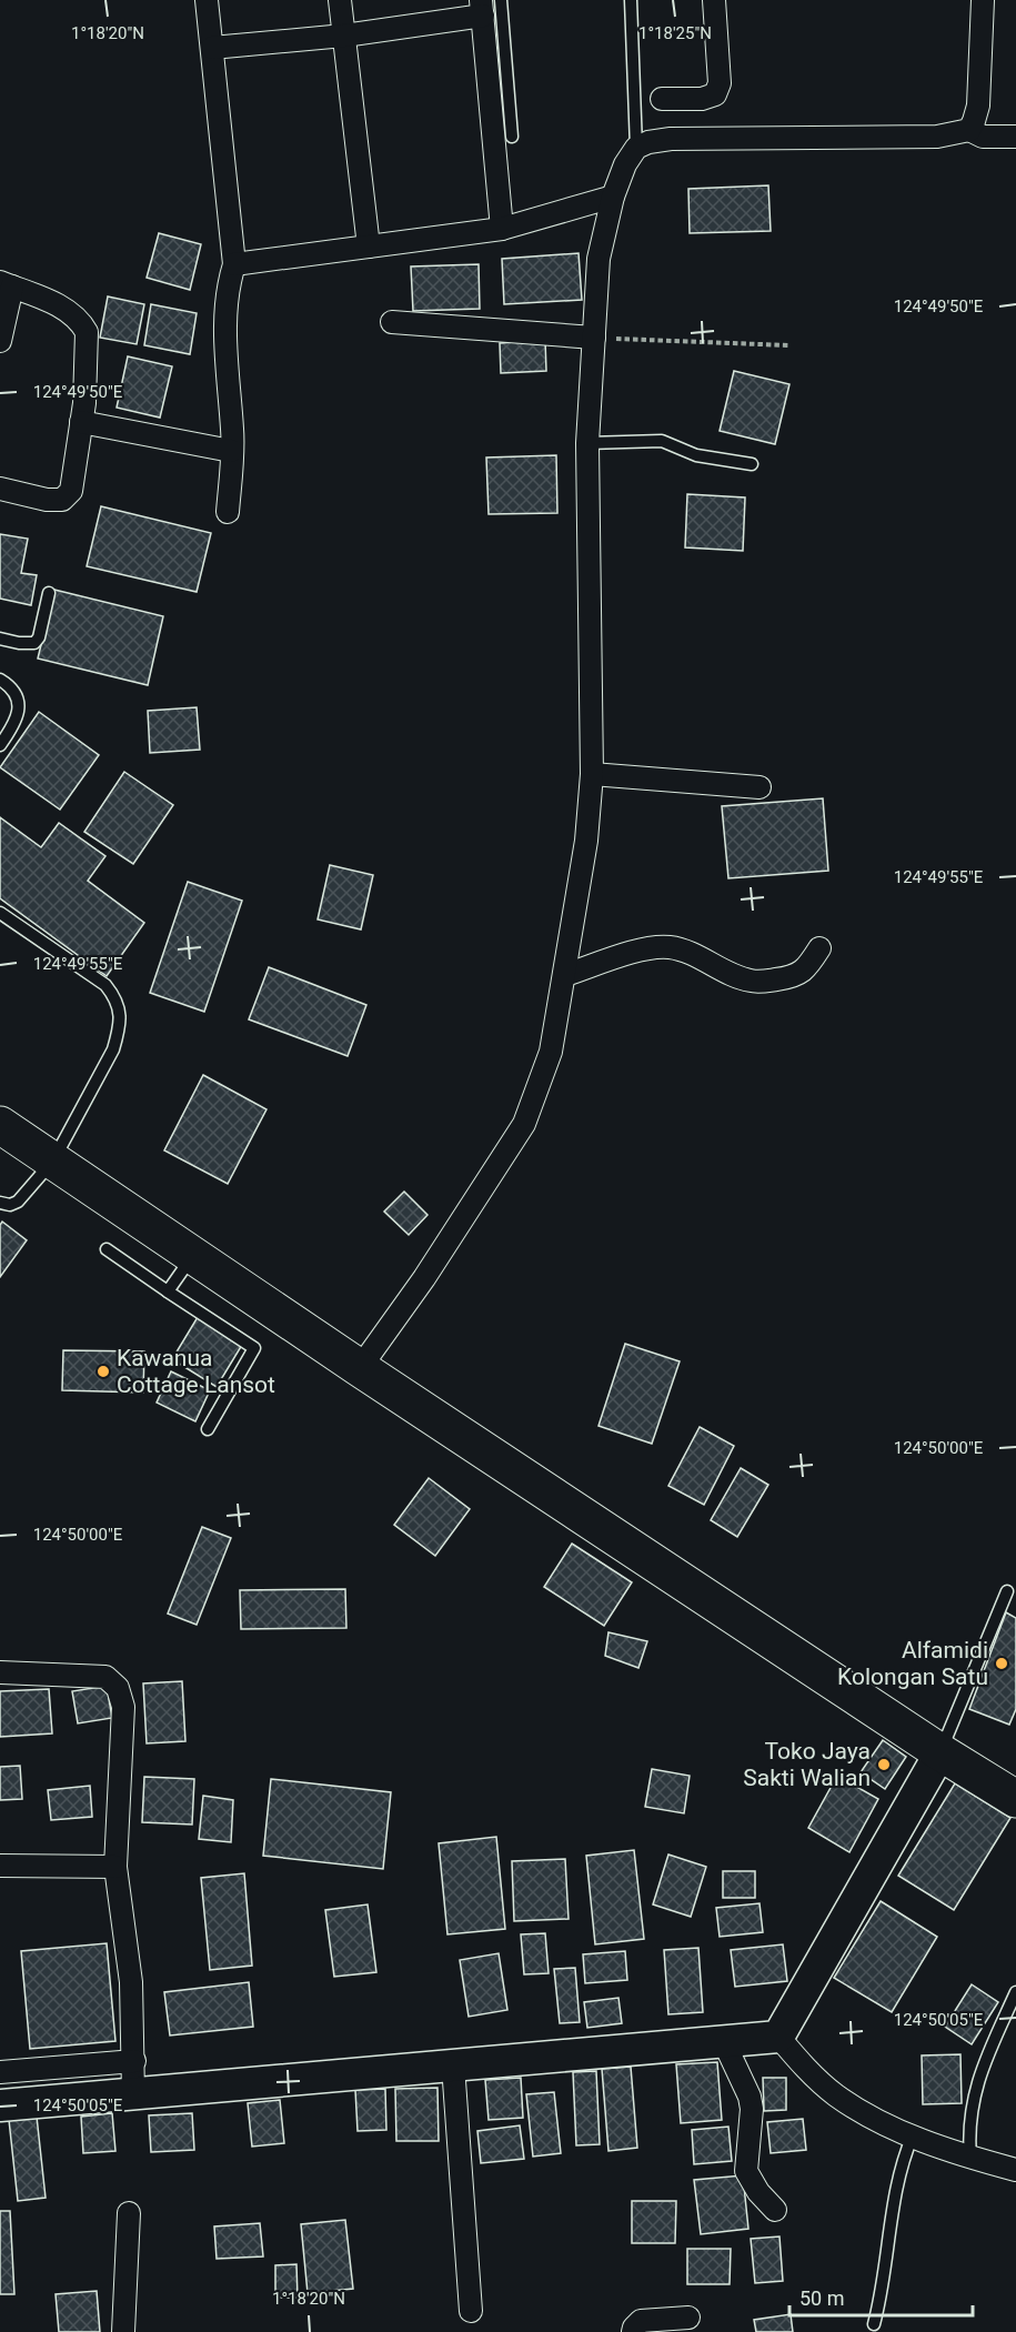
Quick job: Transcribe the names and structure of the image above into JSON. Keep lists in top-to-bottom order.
{
  "places": ["Kawanua Cottage Lansot", "Alfamidi Kolongan Satu", "Toko Jaya Sakti Walian"],
  "scale_bar": "50 m",
  "coordinates": [
    "1°18'20\"N",
    "1°18'25\"N",
    "124°49'50\"E",
    "124°49'55\"E",
    "124°50'00\"E",
    "124°50'05\"E"
  ]
}
